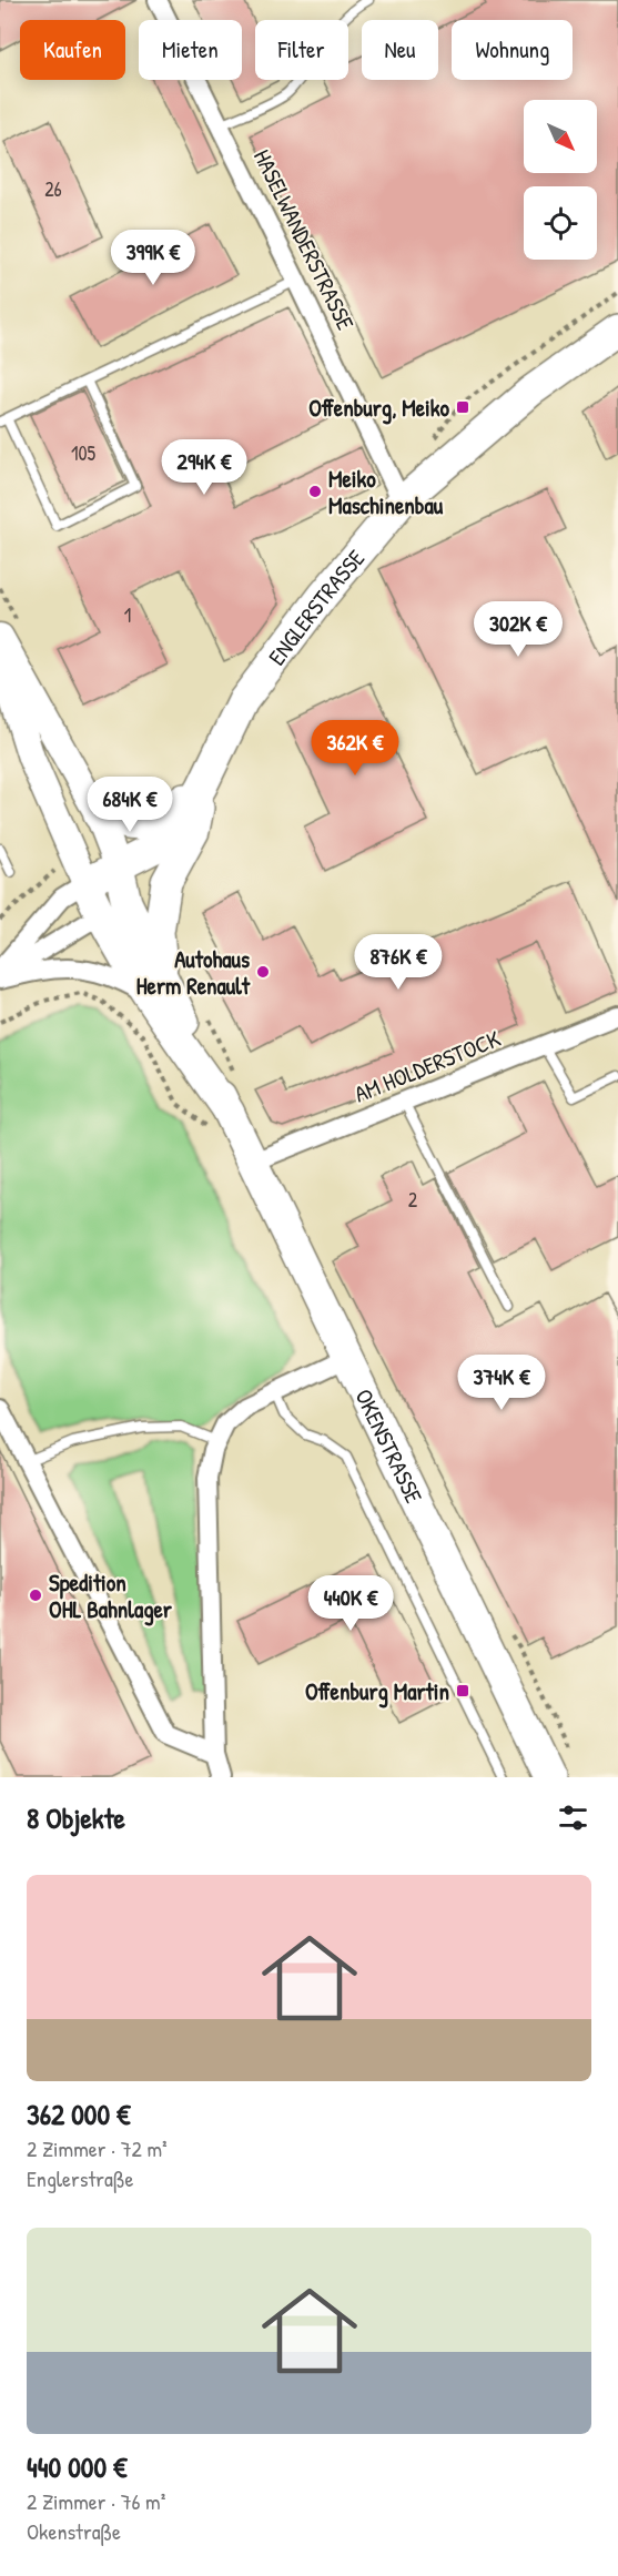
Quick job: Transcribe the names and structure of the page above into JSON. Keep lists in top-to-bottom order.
{
  "streets": {
    "main road": ["ENGLERSTRASSE", "OKENSTRASSE"],
    "street": ["HASELWANDERSTRASSE", "AM HOLDERSTOCK"]
  },
  "crossings": [
    ["HASELWANDERSTRASSE", "ENGLERSTRASSE"],
    ["ENGLERSTRASSE", "OKENSTRASSE"],
    ["AM HOLDERSTOCK", "OKENSTRASSE"]
  ],
  "places": {
    "transit": ["Offenburg, Meiko", "Offenburg Martin"],
    "other": ["Meiko Maschinenbau", "Autohaus Herm Renault", "Spedition OHL Bahnlager"]
  },
  "house_numbers": [
    "26",
    "105",
    "1",
    "2"
  ],
  "north": "bottom right",
  "page": {
    "chip": [
      "Kaufen",
      "Mieten",
      "Filter",
      "Neu",
      "Wohnung"
    ],
    "price": [
      "399K €",
      "294K €",
      "302K €",
      "362K €",
      "684K €",
      "876K €",
      "374K €",
      "440K €"
    ],
    "heading": "8 Objekte",
    "list": [
      {
        "name": "362 000 €",
        "note": "2 Zimmer · 72 m² · Englerstraße"
      },
      {
        "name": "440 000 €",
        "note": "2 Zimmer · 76 m² · Okenstraße"
      }
    ]
  }
}
